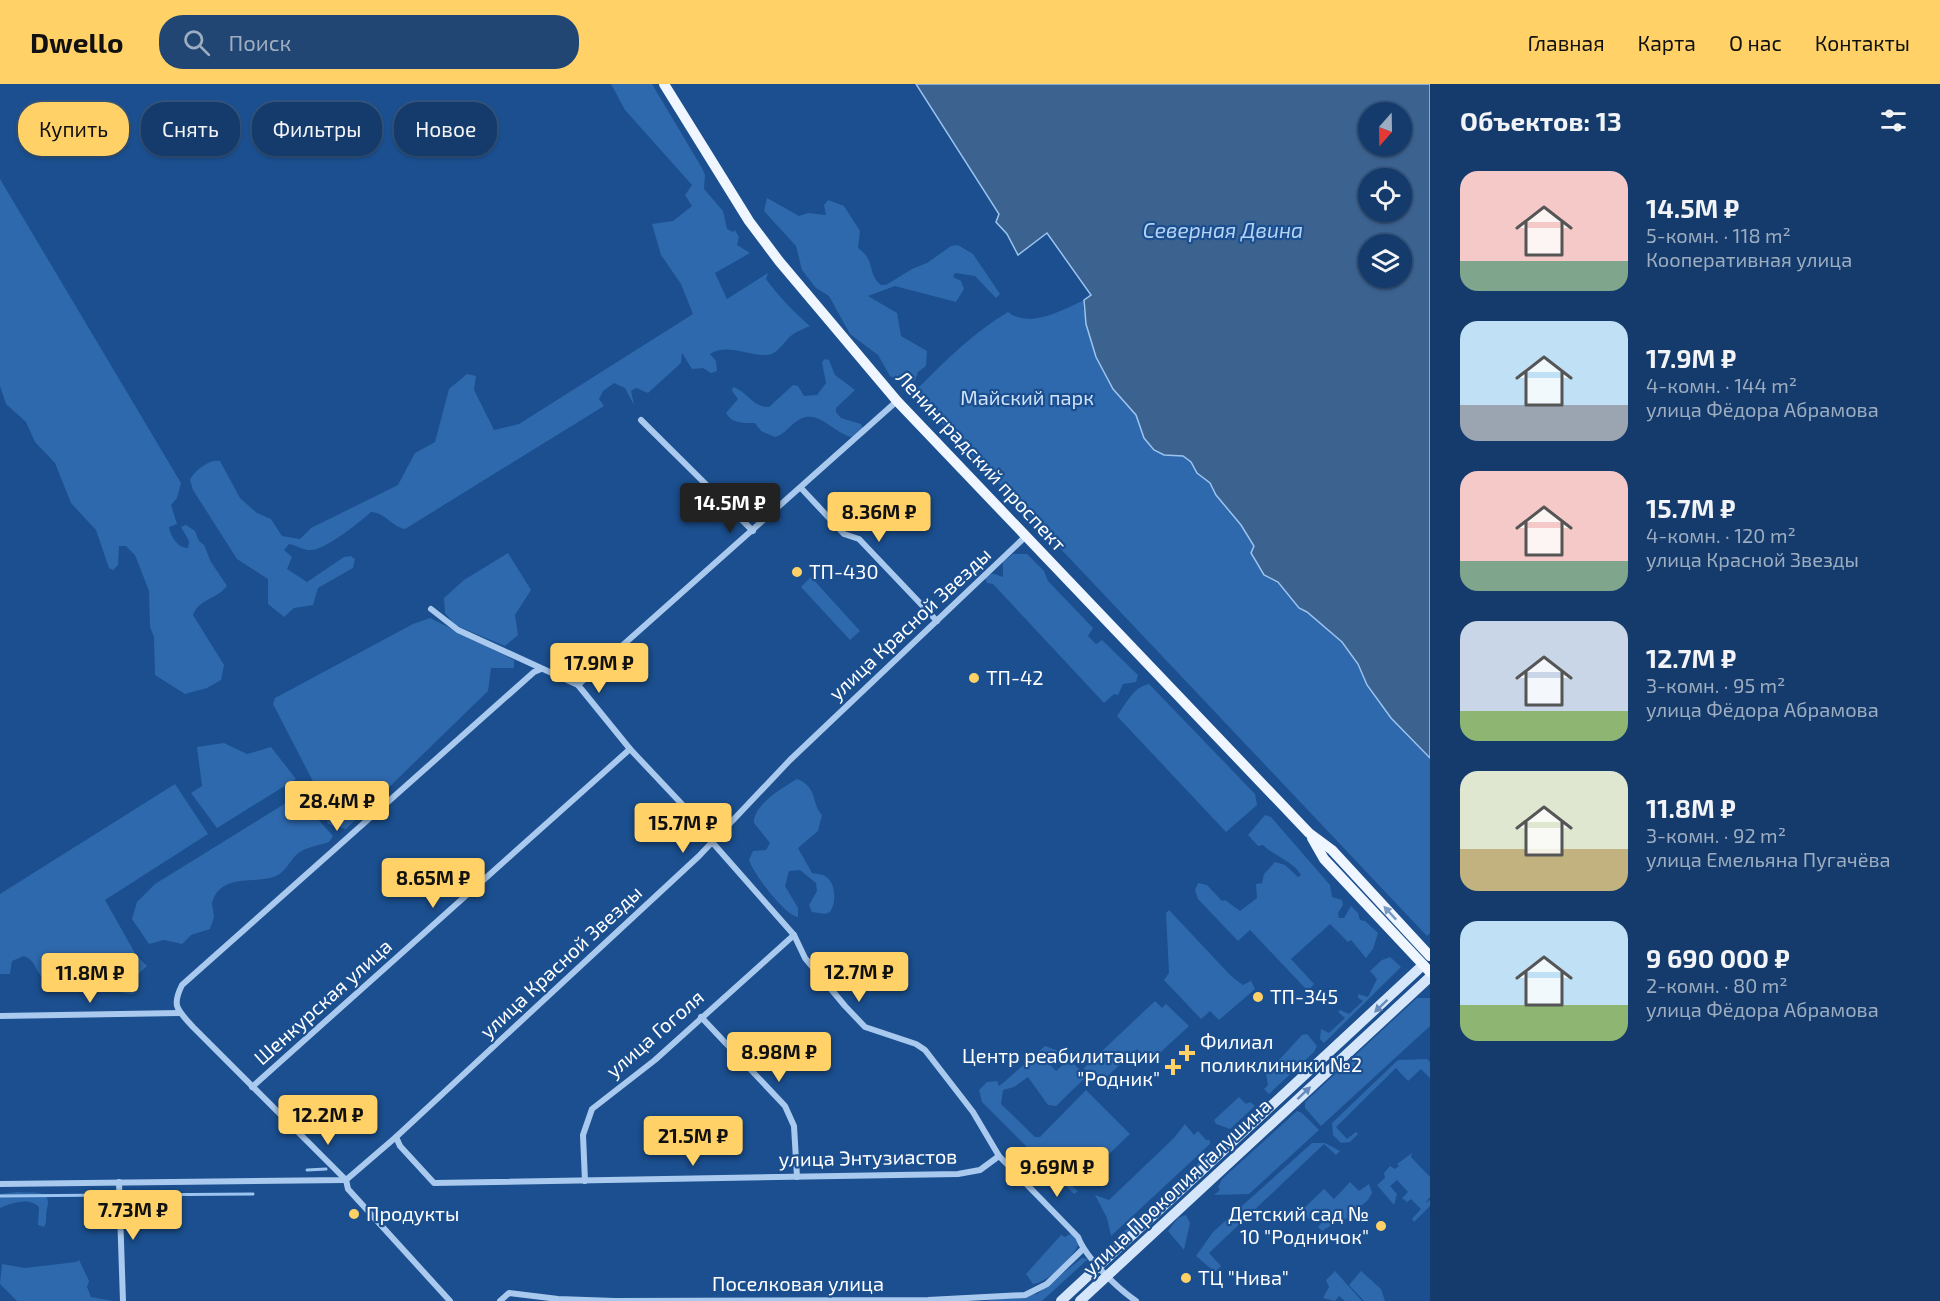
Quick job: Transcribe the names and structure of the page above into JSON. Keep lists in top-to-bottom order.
{
  "streets": {
    "main road": ["Ленинградский проспект", "улица Прокопия Галушина"],
    "street": [
      "улица Красной Звезды",
      "Шенкурская улица",
      "улица Гоголя",
      "улица Энтузиастов",
      "Поселковая улица"
    ]
  },
  "crossings": [
    ["Ленинградский проспект", "улица Красной Звезды"],
    ["Ленинградский проспект", "улица Прокопия Галушина"],
    ["улица Красной Звезды", "улица Энтузиастов"],
    ["улица Гоголя", "улица Энтузиастов"]
  ],
  "water": ["Северная Двина"],
  "parks": ["Майский парк"],
  "places": {
    "other": [
      "ТП-430",
      "ТП-42",
      "ТП-345",
      "Продукты",
      "Детский сад № 10 \"Родничок\"",
      "ТЦ \"Нива\""
    ],
    "health": ["Филиал поликлиники №2", "Центр реабилитации \"Родник\""]
  },
  "north": "bottom",
  "page": {
    "header": "Dwello",
    "search": "Поиск",
    "nav": [
      "Главная",
      "Карта",
      "О нас",
      "Контакты"
    ],
    "heading": "Объектов: 13",
    "chip": [
      "Купить",
      "Снять",
      "Фильтры",
      "Новое"
    ],
    "list": [
      {
        "name": "14.5M ₽",
        "note": "5-комн. · 118 m² · Кооперативная улица"
      },
      {
        "name": "17.9M ₽",
        "note": "4-комн. · 144 m² · улица Фёдора Абрамова"
      },
      {
        "name": "15.7M ₽",
        "note": "4-комн. · 120 m² · улица Красной Звезды"
      },
      {
        "name": "12.7M ₽",
        "note": "3-комн. · 95 m² · улица Фёдора Абрамова"
      },
      {
        "name": "11.8M ₽",
        "note": "3-комн. · 92 m² · улица Емельяна Пугачёва"
      },
      {
        "name": "9 690 000 ₽",
        "note": "2-комн. · 80 m² · улица Фёдора Абрамова"
      }
    ],
    "price": [
      "14.5M ₽",
      "8.36M ₽",
      "17.9M ₽",
      "28.4M ₽",
      "15.7M ₽",
      "8.65M ₽",
      "12.7M ₽",
      "11.8M ₽",
      "8.98M ₽",
      "12.2M ₽",
      "21.5M ₽",
      "9.69M ₽",
      "7.73M ₽"
    ]
  }
}
